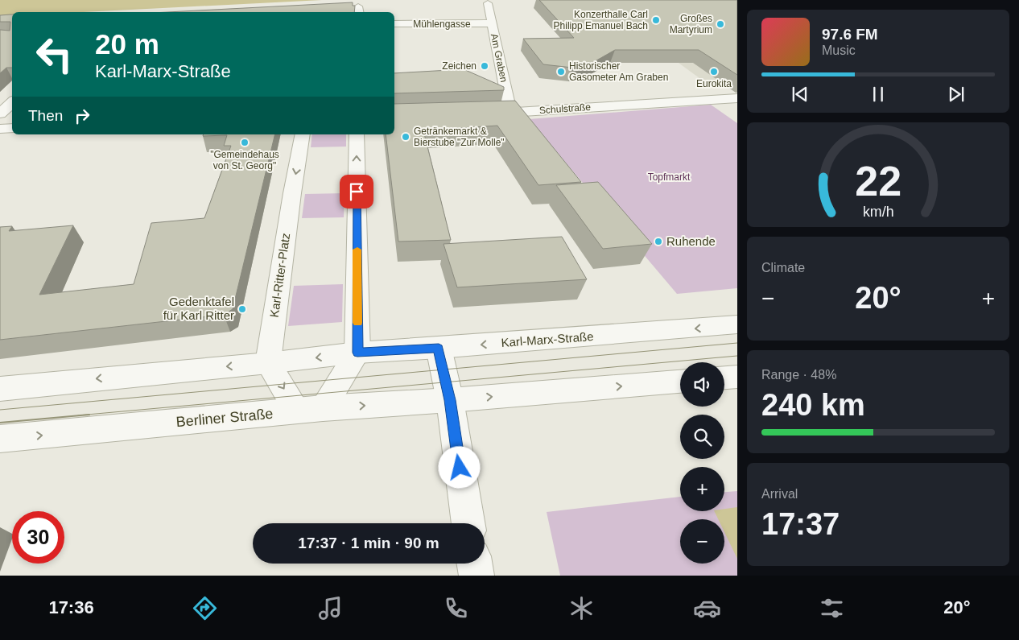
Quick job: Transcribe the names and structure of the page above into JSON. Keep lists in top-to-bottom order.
{
  "streets": {
    "street": [
      "Mühlengasse",
      "Am Graben",
      "Schulstraße",
      "Karl-Ritter-Platz",
      "Karl-Marx-Straße",
      "Berliner Straße"
    ]
  },
  "crossings": [
    ["Mühlengasse", "Am Graben"],
    ["Am Graben", "Schulstraße"]
  ],
  "parks": ["Topfmarkt"],
  "places": [
    "Konzerthalle Carl Philipp Emanuel Bach",
    "Großes Martyrium",
    "Zeichen",
    "Historischer Gasometer Am Graben",
    "Eurokita",
    "Getränkemarkt & Bierstube \"Zur Molle\"",
    "\"Gemeindehaus von St. Georg\"",
    "Ruhende",
    "Gedenktafel für Karl Ritter"
  ],
  "page": {
    "turn": ["20 m", "Karl-Marx-Straße"],
    "song": ["97.6 FM", "Music"],
    "then": "Then",
    "tile": [
      "Climate",
      ["Range · 48%", "240 km"],
      ["Arrival", "17:37"]
    ],
    "heat": ["−", "20°", "+"],
    "map_buttons": ["+", "−"],
    "limit": "30",
    "trip": "17:37 · 1 min · 90 m",
    "tabs": ["17:36", "20°"],
    "gauge": ["22", "km/h"]
  }
}
